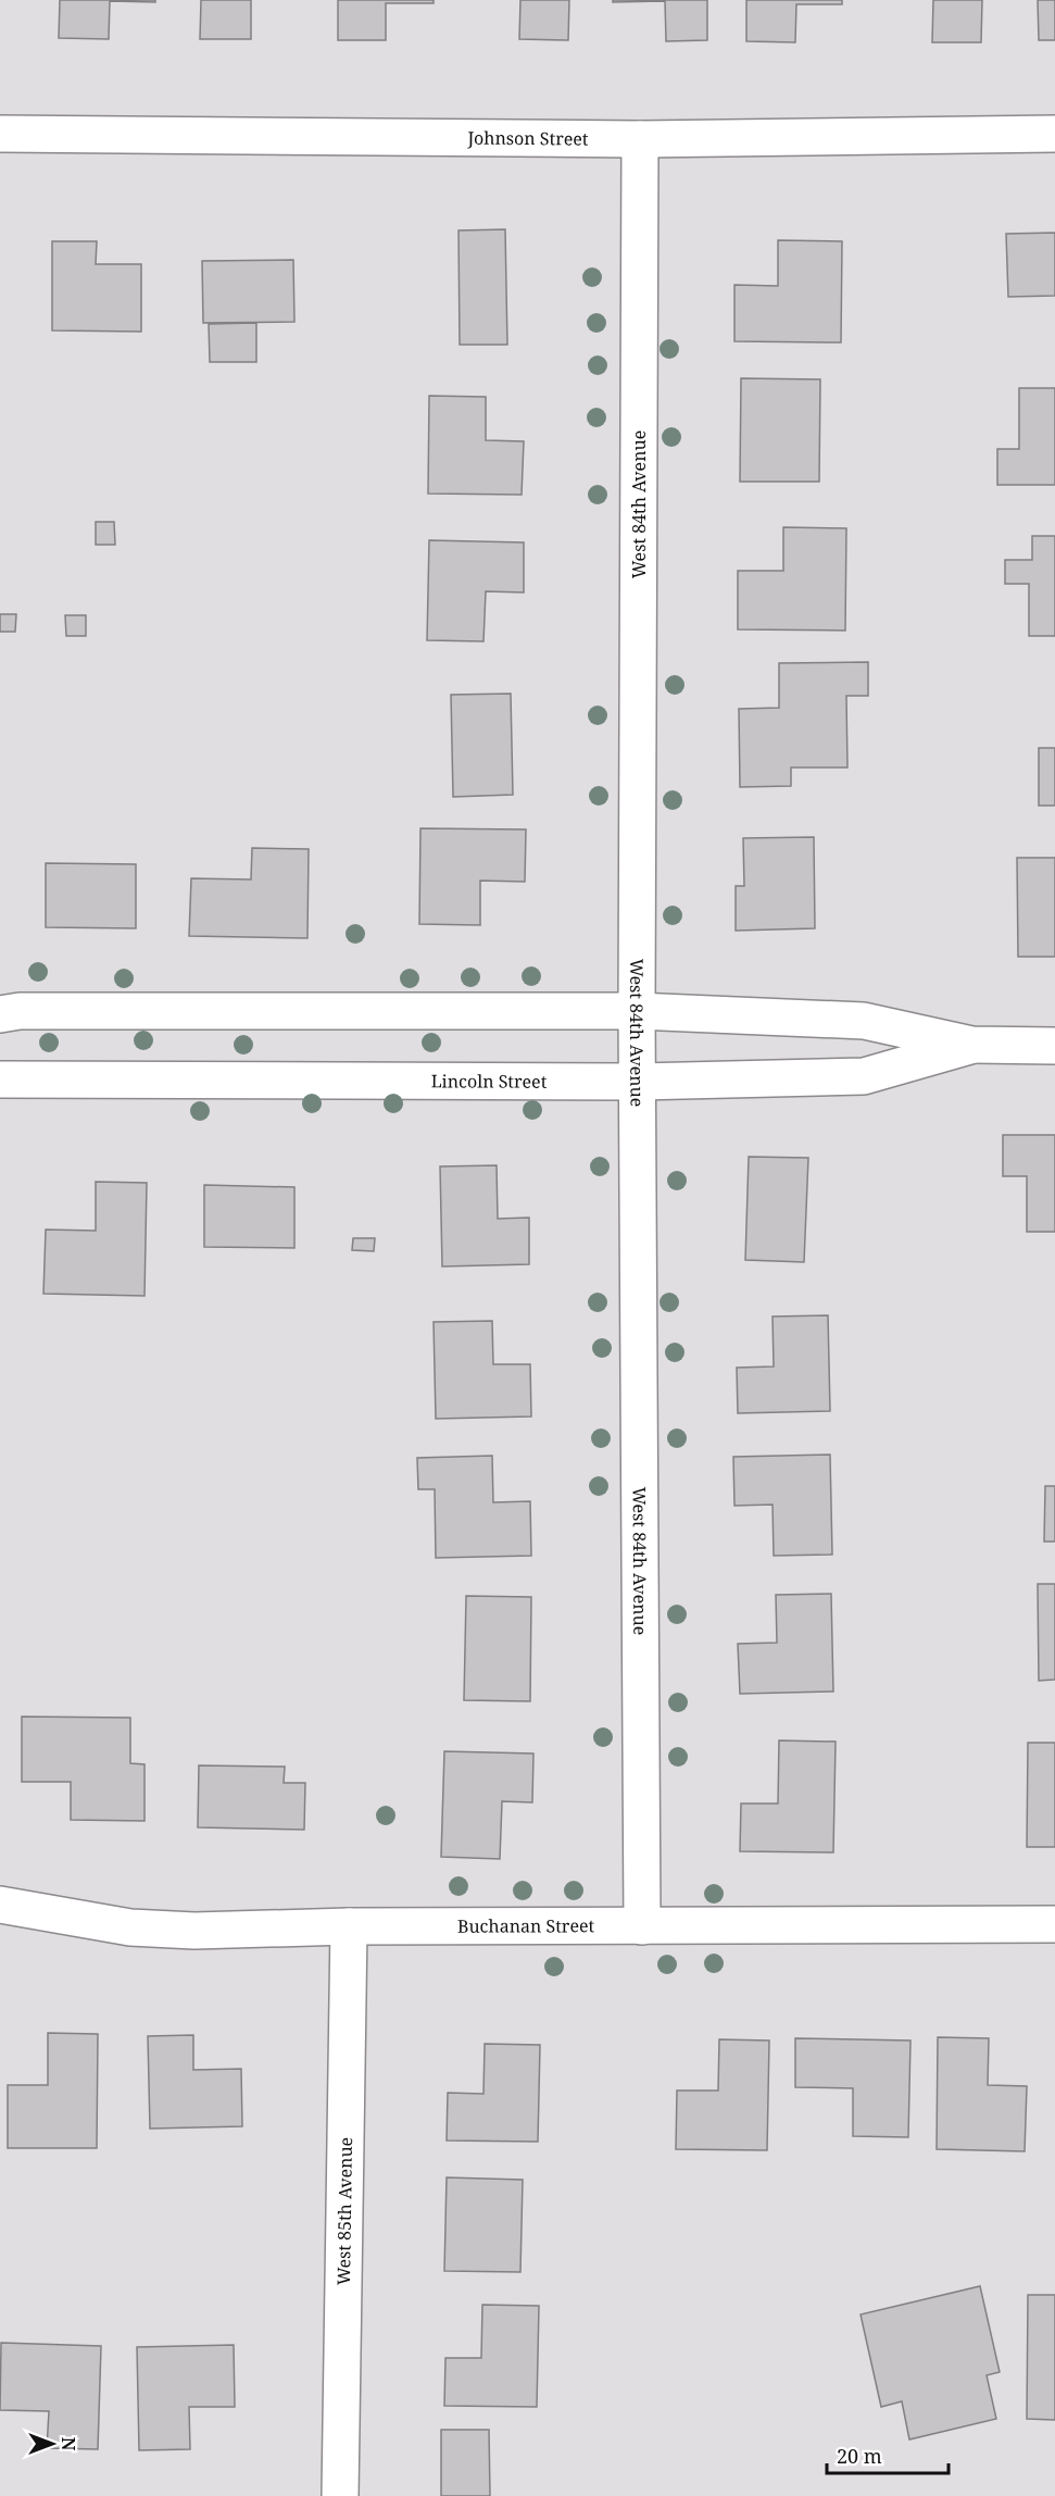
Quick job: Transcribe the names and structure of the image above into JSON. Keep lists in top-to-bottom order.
{
  "streets": {
    "street": [
      "Johnson Street",
      "West 84th Avenue",
      "Lincoln Street",
      "Buchanan Street",
      "West 85th Avenue"
    ]
  },
  "crossings": [
    ["Johnson Street", "West 84th Avenue"],
    ["West 84th Avenue", "Lincoln Street"],
    ["West 84th Avenue", "Buchanan Street"],
    ["Buchanan Street", "West 85th Avenue"]
  ],
  "scale_bar": "20 m",
  "north": "right"
}
